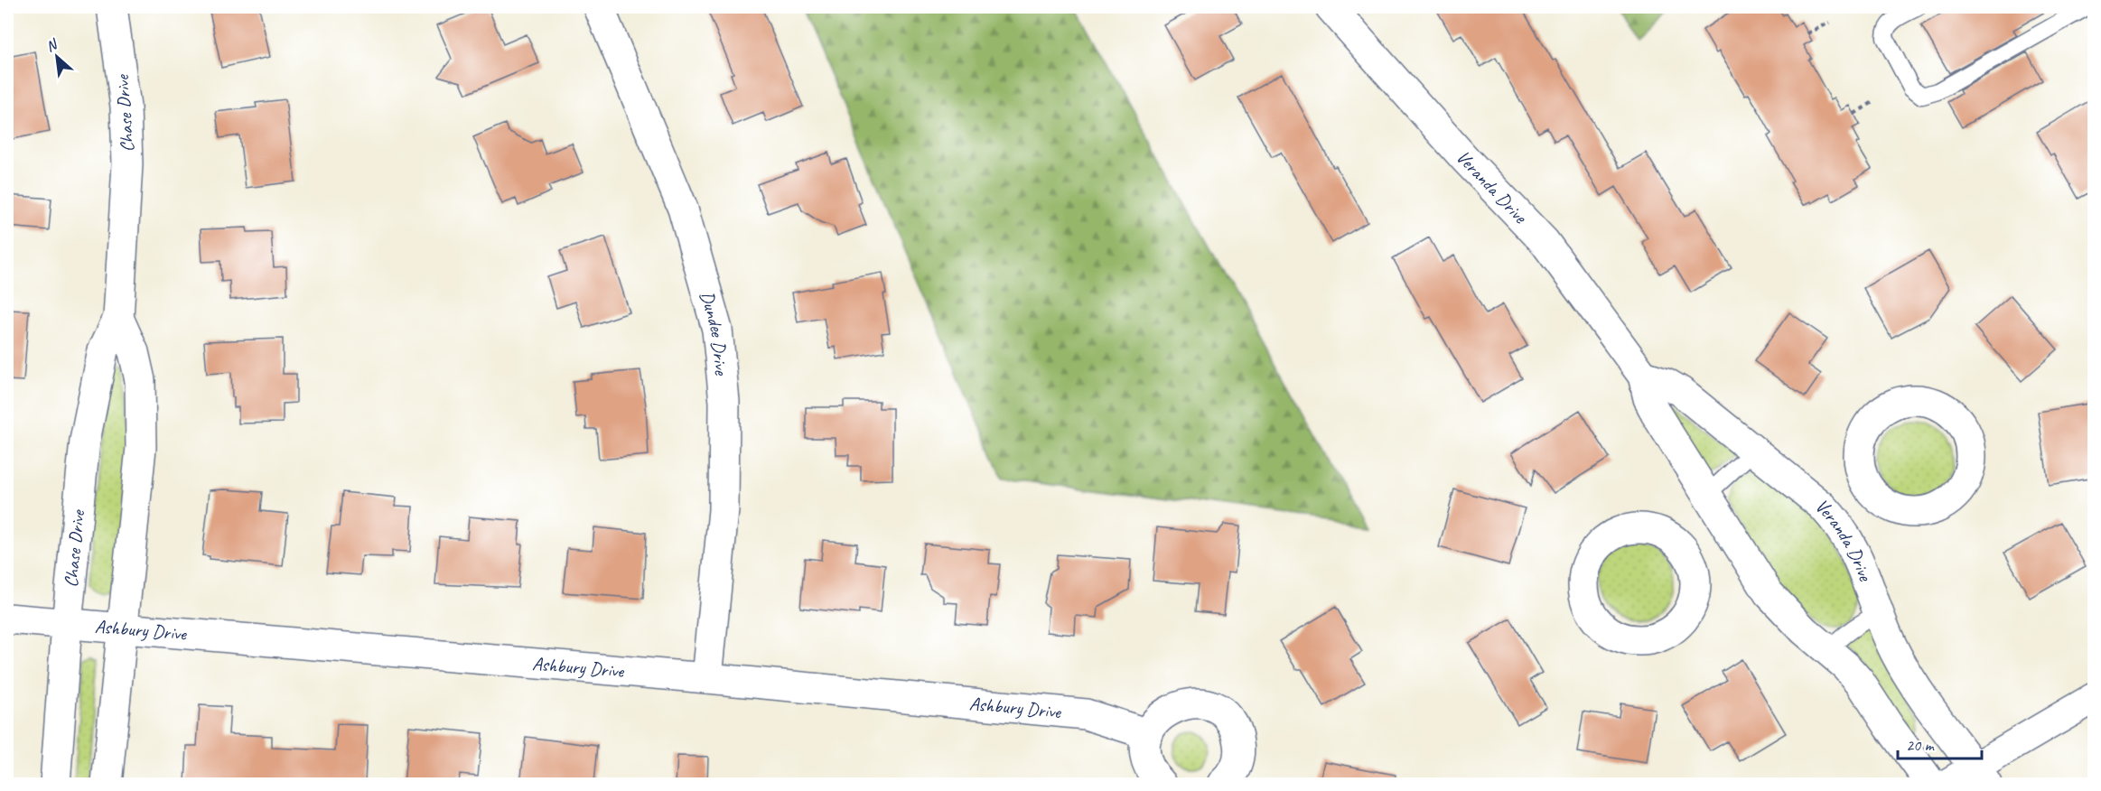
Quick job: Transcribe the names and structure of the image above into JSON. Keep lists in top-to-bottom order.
{
  "streets": {
    "street": [
      "Chase Drive",
      "Veranda Drive",
      "Dundee Drive",
      "Ashbury Drive"
    ]
  },
  "crossings": [
    ["Chase Drive", "Ashbury Drive"],
    ["Dundee Drive", "Ashbury Drive"]
  ],
  "scale_bar": "20 m",
  "north": "top left"
}
